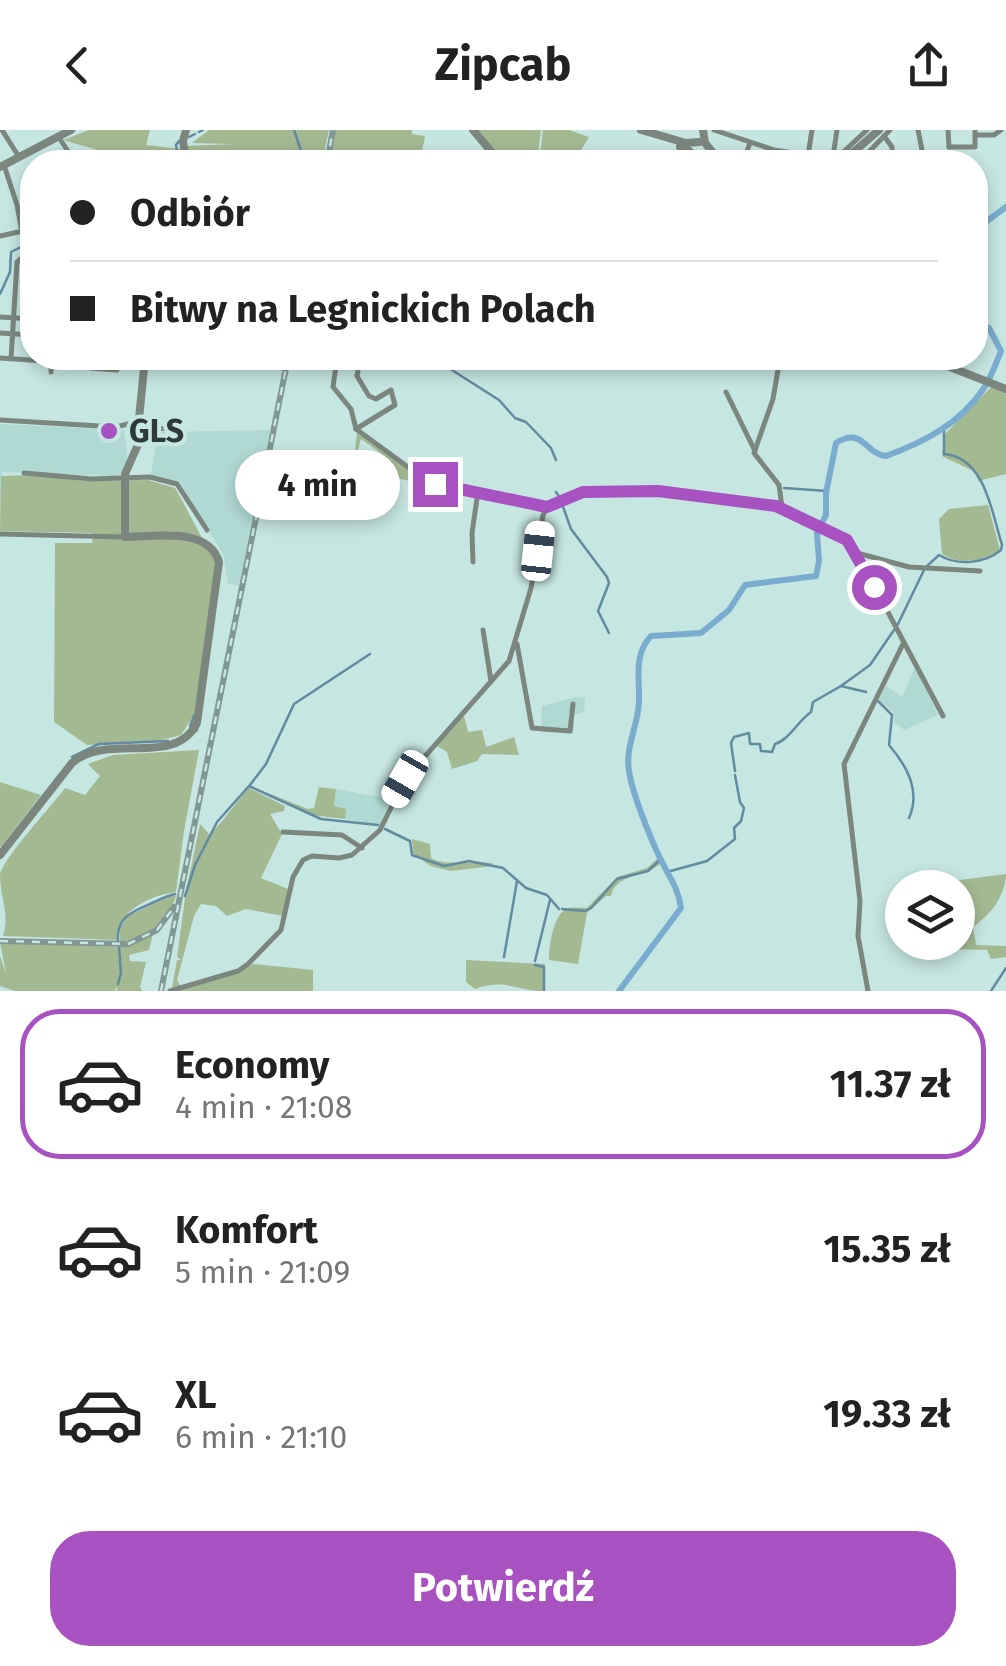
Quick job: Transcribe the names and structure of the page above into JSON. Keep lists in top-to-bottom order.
{
  "places": ["GLS"],
  "page": {
    "header": "Zipcab",
    "banner": ["Odbiór", "Bitwy na Legnickich Polach"],
    "bubble": "4 min",
    "list": [
      {
        "name": "Economy",
        "note": "4 min · 21:08",
        "value": "11.37 zł"
      },
      {
        "name": "Komfort",
        "note": "5 min · 21:09",
        "value": "15.35 zł"
      },
      {
        "name": "XL",
        "note": "6 min · 21:10",
        "value": "19.33 zł"
      }
    ],
    "buttons": "Potwierdź"
  }
}
